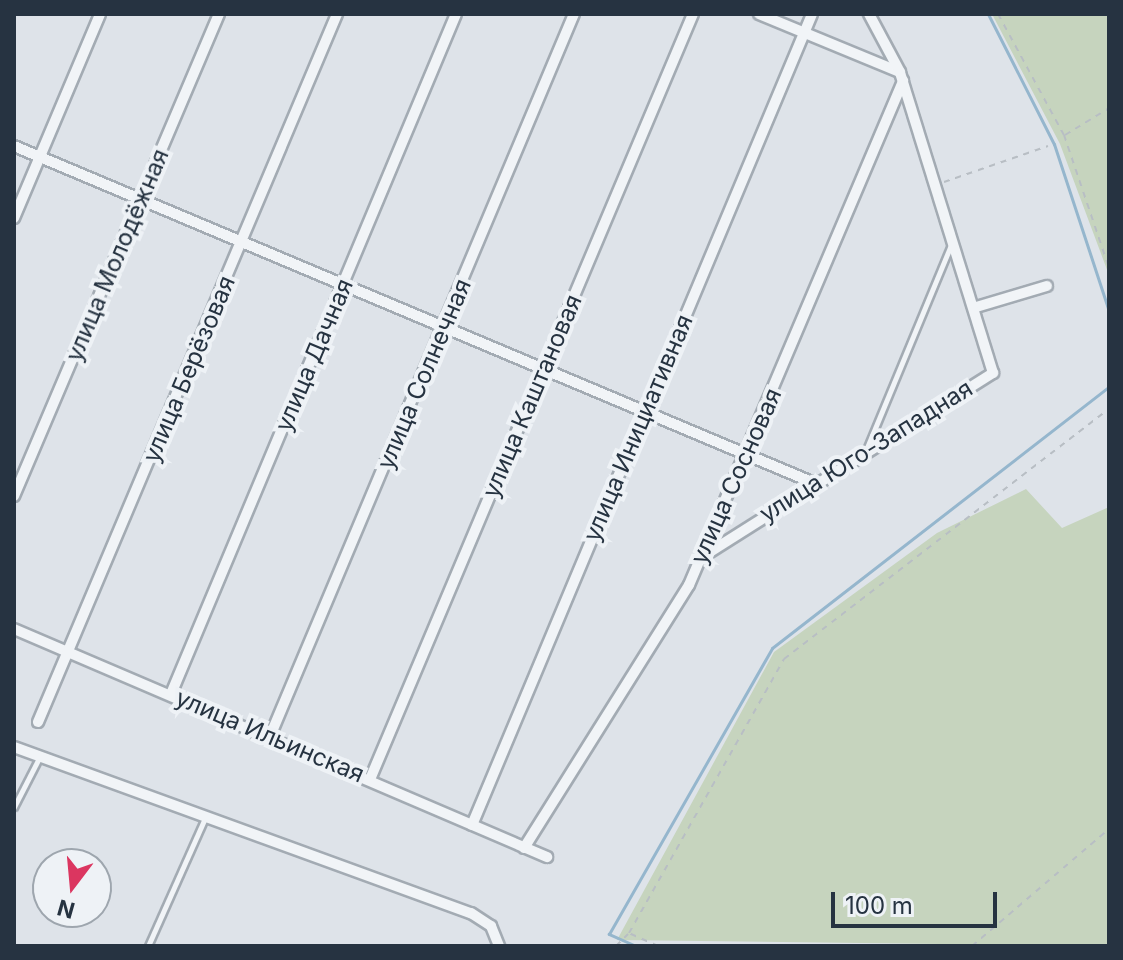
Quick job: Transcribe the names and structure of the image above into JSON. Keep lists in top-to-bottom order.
{
  "streets": {
    "street": [
      "улица Молодёжная",
      "улица Дачная",
      "улица Берёзовая",
      "улица Солнечная",
      "улица Каштановая",
      "улица Инициативная",
      "улица Юго-Западная",
      "улица Сосновая",
      "улица Ильинская"
    ]
  },
  "crossings": [
    ["улица Дачная", "улица Ильинская"],
    ["улица Берёзовая", "улица Ильинская"],
    ["улица Солнечная", "улица Ильинская"],
    ["улица Каштановая", "улица Ильинская"],
    ["улица Инициативная", "улица Ильинская"],
    ["улица Юго-Западная", "улица Сосновая"],
    ["улица Сосновая", "улица Ильинская"]
  ],
  "scale_bar": "100 m",
  "north": "bottom"
}
